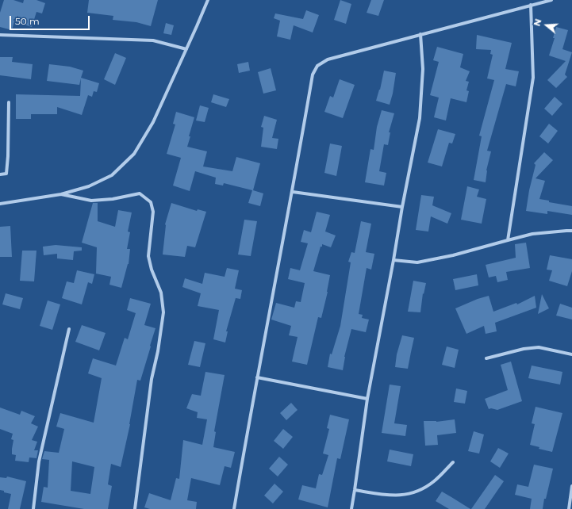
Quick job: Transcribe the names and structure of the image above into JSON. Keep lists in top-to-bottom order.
{
  "scale_bar": "50 m",
  "north": "left"
}
